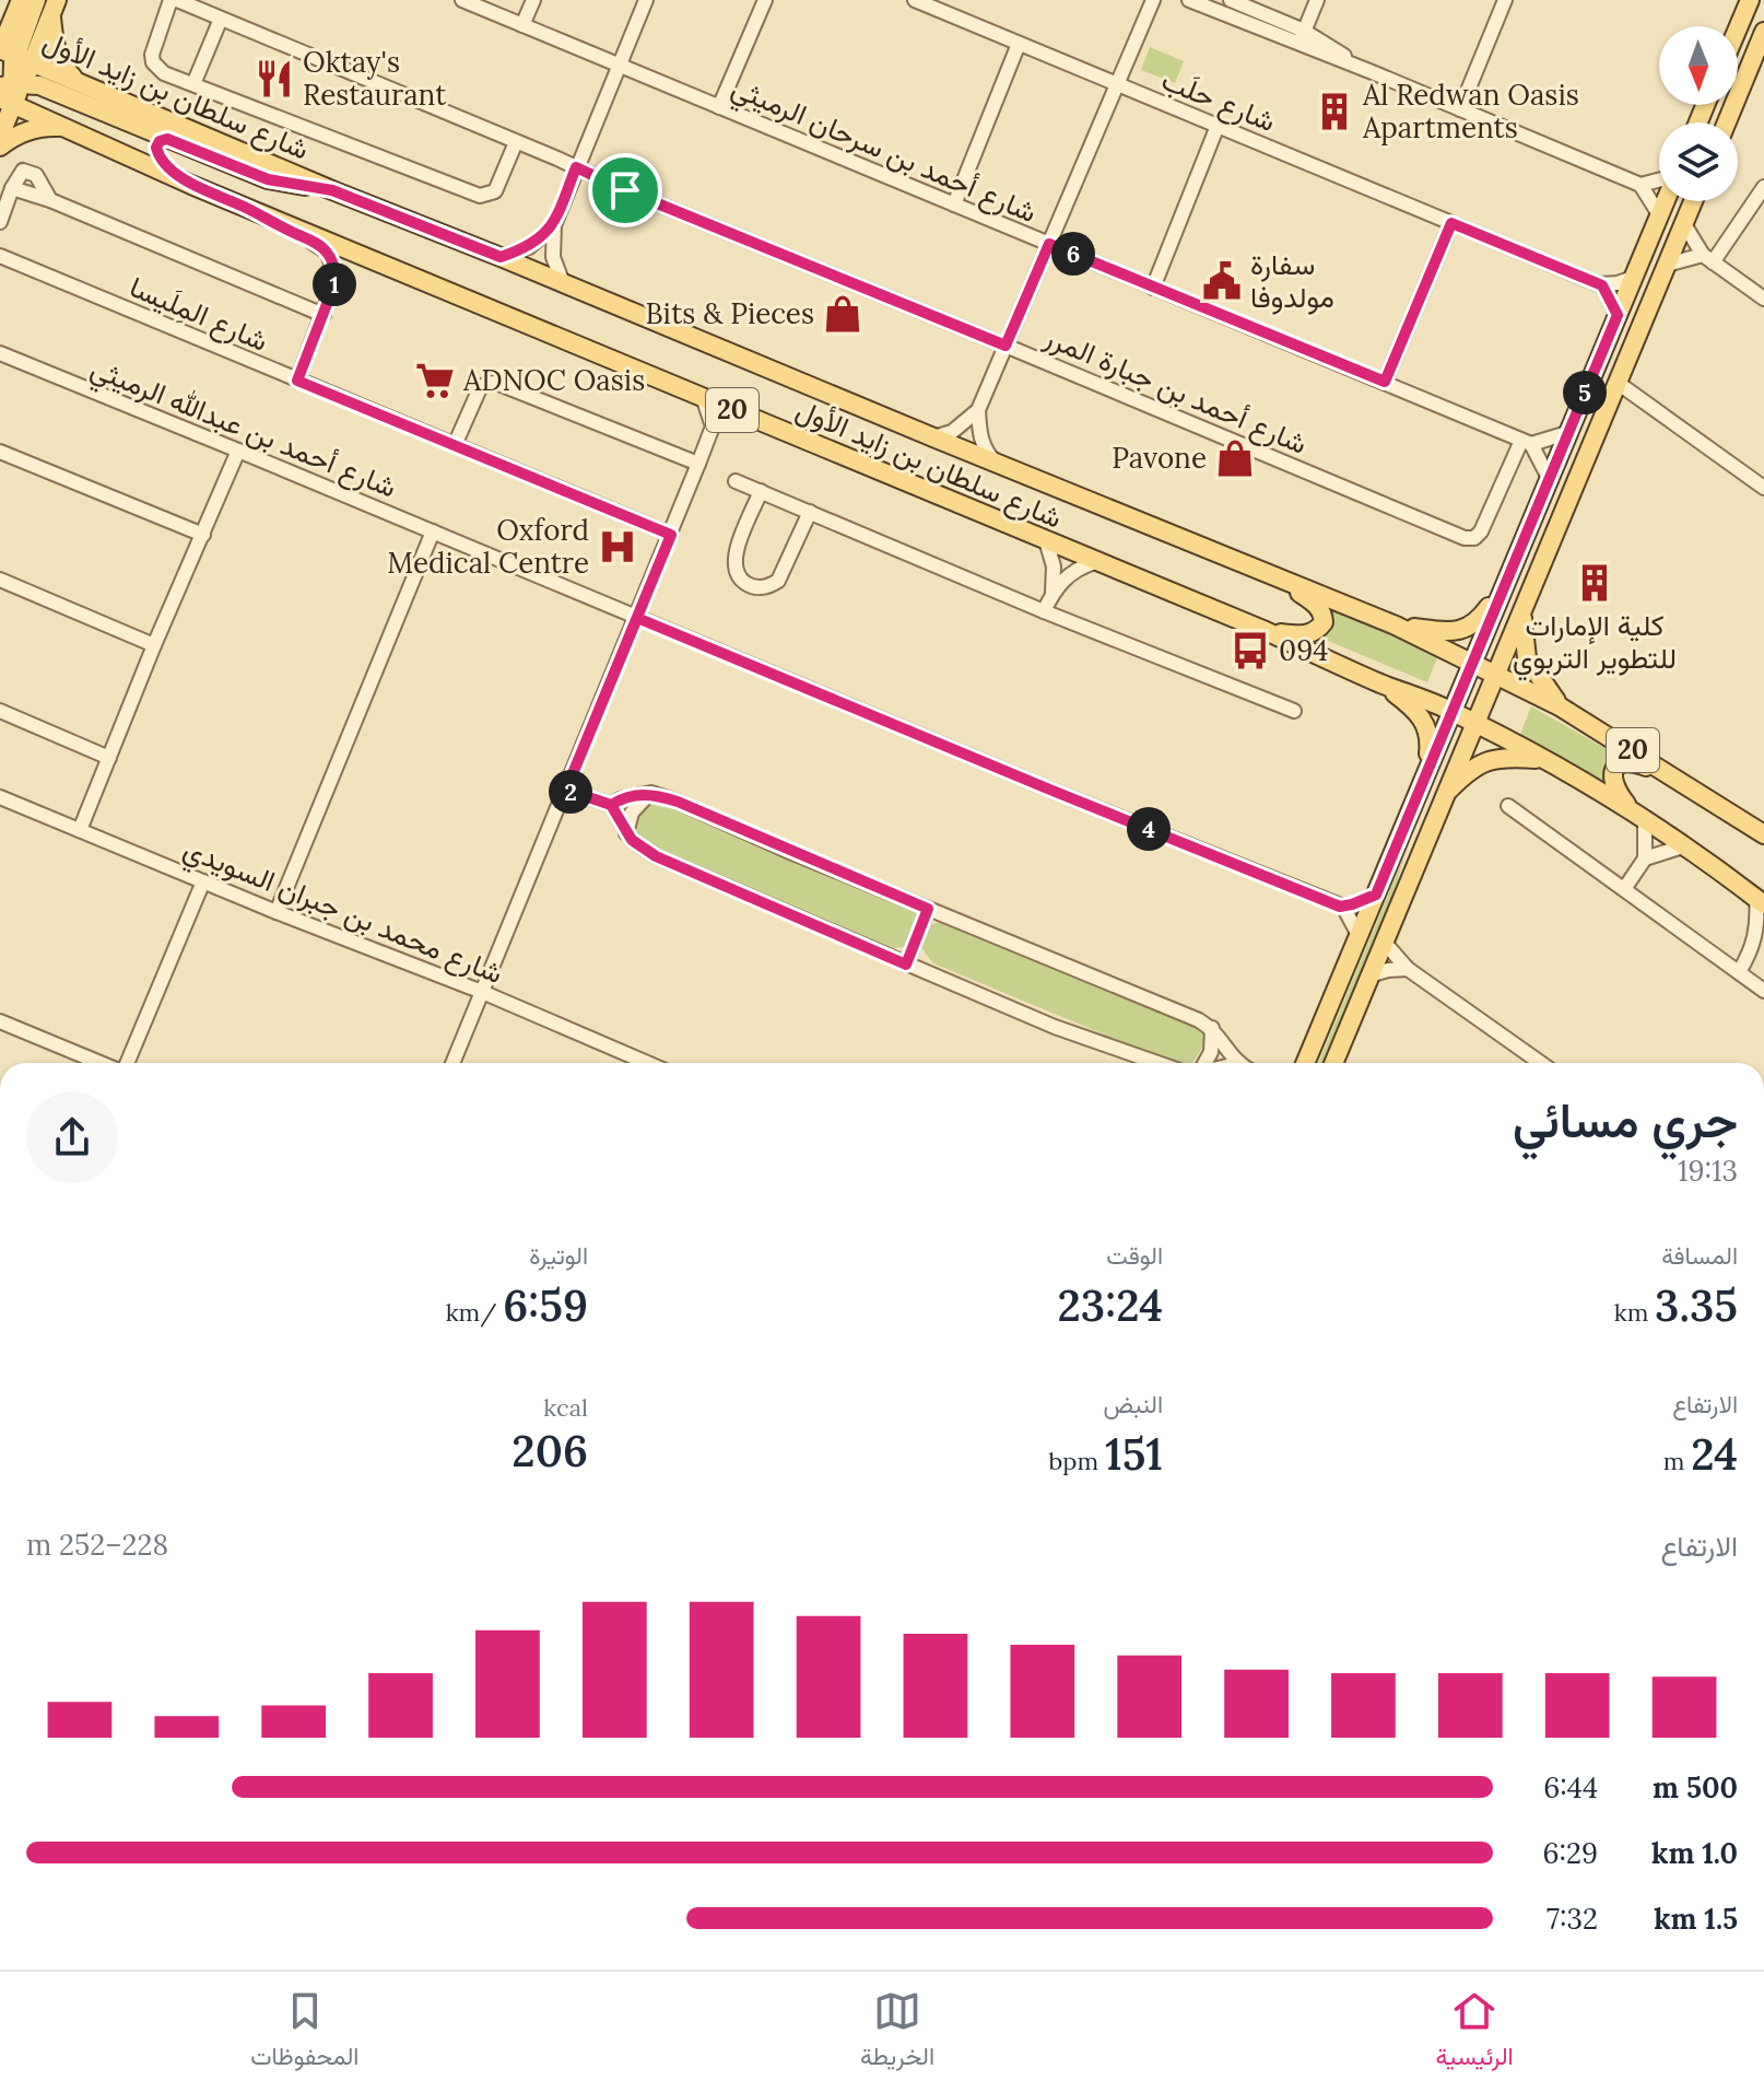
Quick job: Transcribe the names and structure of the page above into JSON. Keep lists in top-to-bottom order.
{
  "streets": {
    "main road": ["شارع سلطان بن زايد الأول", "20"],
    "street": [
      "شارع حلَب",
      "شارع أحمد بن سرحان الرميثي",
      "شارع المِلَيسا",
      "شارع أحمد بن جبارة المرر",
      "شارع أحمد بن عبدالله الرميثي",
      "شارع محمد بن جبران السويدي"
    ]
  },
  "crossings": [
    ["شارع أحمد بن سرحان الرميثي", "شارع أحمد بن جبارة المرر"]
  ],
  "places": {
    "restaurant": ["Oktay's Restaurant"],
    "building": ["Al Redwan Oasis Apartments", "كلية الإمارات للتطوير التربوي"],
    "public building": ["سفارة مولدوفا"],
    "shop": ["Bits & Pieces", "Pavone"],
    "supermarket": ["ADNOC Oasis"],
    "hospital": ["Oxford Medical Centre"],
    "bus stop": ["094"]
  },
  "north": "bottom",
  "page": {
    "pins": [
      "6",
      "1",
      "5",
      "2",
      "4"
    ],
    "heading": ["جري مسائي", "19:13"],
    "stats": [
      ["المسافة", "3.35 km"],
      ["الوقت", "23:24"],
      ["الوتيرة", "6:59 /km"],
      ["الارتفاع", "24 m"],
      ["النبض", "151 bpm"],
      ["kcal", "206"]
    ],
    "chart": ["الارتفاع", "228–252 m"],
    "list": [
      {
        "name": "500 m",
        "note": "6:44"
      },
      {
        "name": "1.0 km",
        "note": "6:29"
      },
      {
        "name": "1.5 km",
        "note": "7:32"
      }
    ],
    "tabs": ["الرئيسية", "الخريطة", "المحفوظات"]
  }
}
